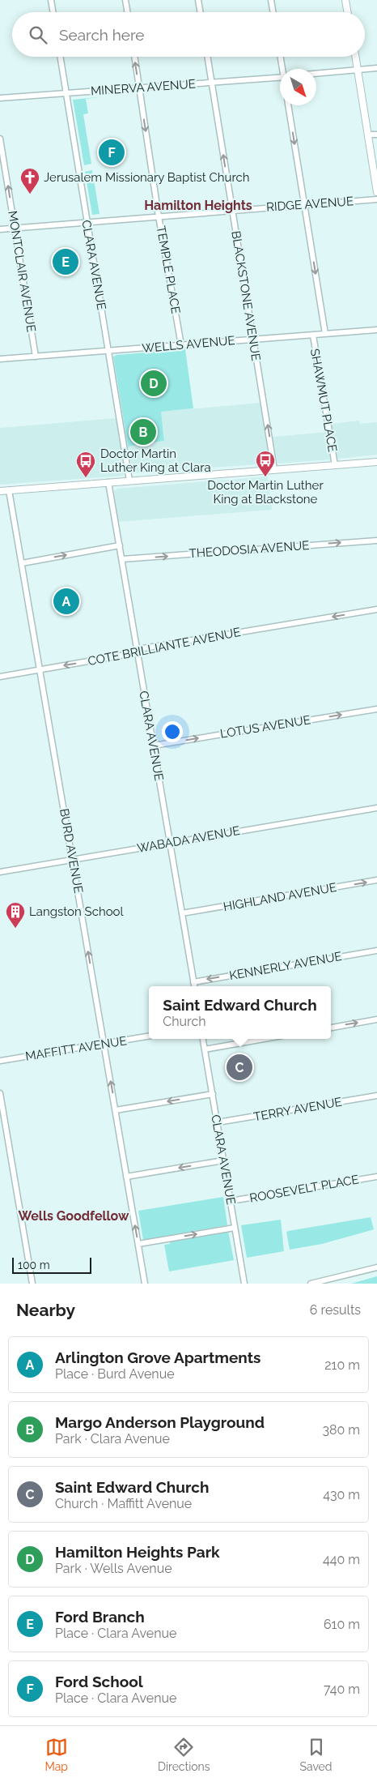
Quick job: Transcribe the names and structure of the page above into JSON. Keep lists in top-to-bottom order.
{
  "streets": {
    "street": [
      "MINERVA AVENUE",
      "RIDGE AVENUE",
      "CLARA AVENUE",
      "TEMPLE PLACE",
      "MONTCLAIR AVENUE",
      "BLACKSTONE AVENUE",
      "WELLS AVENUE",
      "SHAWMUT PLACE",
      "THEODOSIA AVENUE",
      "COTE BRILLIANTE AVENUE",
      "LOTUS AVENUE",
      "WABADA AVENUE",
      "BURD AVENUE",
      "HIGHLAND AVENUE",
      "KENNERLY AVENUE",
      "MAFFITT AVENUE",
      "TERRY AVENUE",
      "ROOSEVELT PLACE"
    ]
  },
  "crossings": [
    ["MINERVA AVENUE", "CLARA AVENUE"],
    ["MINERVA AVENUE", "TEMPLE PLACE"],
    ["MINERVA AVENUE", "BLACKSTONE AVENUE"],
    ["RIDGE AVENUE", "CLARA AVENUE"],
    ["RIDGE AVENUE", "TEMPLE PLACE"],
    ["RIDGE AVENUE", "MONTCLAIR AVENUE"],
    ["RIDGE AVENUE", "BLACKSTONE AVENUE"],
    ["RIDGE AVENUE", "SHAWMUT PLACE"],
    ["CLARA AVENUE", "WELLS AVENUE"],
    ["CLARA AVENUE", "THEODOSIA AVENUE"],
    ["CLARA AVENUE", "COTE BRILLIANTE AVENUE"],
    ["CLARA AVENUE", "LOTUS AVENUE"],
    ["CLARA AVENUE", "WABADA AVENUE"],
    ["CLARA AVENUE", "HIGHLAND AVENUE"],
    ["CLARA AVENUE", "KENNERLY AVENUE"],
    ["CLARA AVENUE", "TERRY AVENUE"],
    ["CLARA AVENUE", "ROOSEVELT PLACE"],
    ["TEMPLE PLACE", "WELLS AVENUE"],
    ["MONTCLAIR AVENUE", "WELLS AVENUE"],
    ["BLACKSTONE AVENUE", "WELLS AVENUE"],
    ["WELLS AVENUE", "SHAWMUT PLACE"],
    ["COTE BRILLIANTE AVENUE", "BURD AVENUE"],
    ["WABADA AVENUE", "BURD AVENUE"],
    ["BURD AVENUE", "MAFFITT AVENUE"]
  ],
  "one_way": [
    "MONTCLAIR AVENUE",
    "BLACKSTONE AVENUE",
    "SHAWMUT PLACE",
    "THEODOSIA AVENUE",
    "COTE BRILLIANTE AVENUE",
    "LOTUS AVENUE",
    "BURD AVENUE",
    "HIGHLAND AVENUE",
    "KENNERLY AVENUE"
  ],
  "districts": ["Hamilton Heights", "Wells Goodfellow"],
  "places": {
    "church": ["Jerusalem Missionary Baptist Church"],
    "bus stop": ["Doctor Martin Luther King at Blackstone", "Doctor Martin Luther King at Clara"],
    "building": ["Langston School"]
  },
  "scale_bar": "100 m",
  "north": "bottom right",
  "page": {
    "search": "Search here",
    "pins": [
      "F",
      "E",
      "D",
      "B",
      "A",
      "C"
    ],
    "popup": ["Saint Edward Church", "Church"],
    "scale": "100 m",
    "heading": ["Nearby", "6 results"],
    "list": [
      {
        "mark": "A",
        "name": "Arlington Grove Apartments",
        "note": "Place · Burd Avenue",
        "value": "210 m"
      },
      {
        "mark": "B",
        "name": "Margo Anderson Playground",
        "note": "Park · Clara Avenue",
        "value": "380 m"
      },
      {
        "mark": "C",
        "name": "Saint Edward Church",
        "note": "Church · Maffitt Avenue",
        "value": "430 m"
      },
      {
        "mark": "D",
        "name": "Hamilton Heights Park",
        "note": "Park · Wells Avenue",
        "value": "440 m"
      },
      {
        "mark": "E",
        "name": "Ford Branch",
        "note": "Place · Clara Avenue",
        "value": "610 m"
      },
      {
        "mark": "F",
        "name": "Ford School",
        "note": "Place · Clara Avenue",
        "value": "740 m"
      }
    ],
    "nav": ["Map", "Directions", "Saved"]
  }
}
